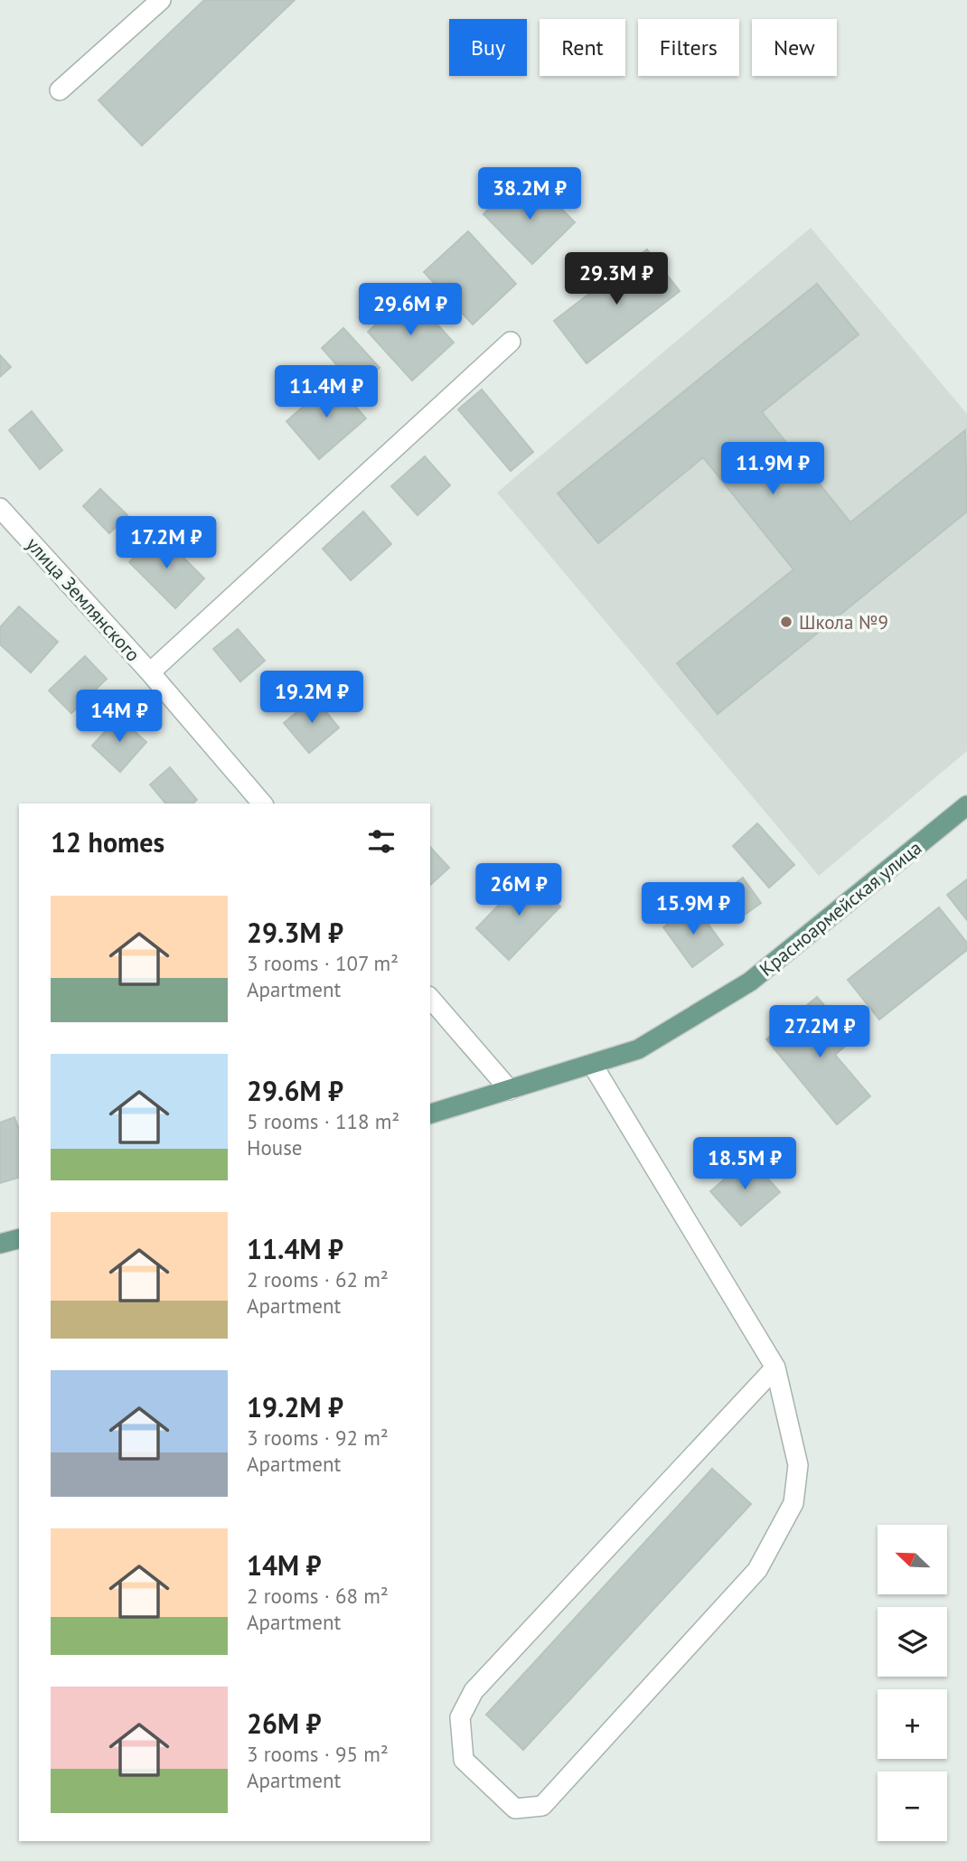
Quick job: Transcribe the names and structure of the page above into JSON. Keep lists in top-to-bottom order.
{
  "streets": {
    "main road": ["Красноармейская улица"],
    "street": ["улица Землянского"]
  },
  "places": ["Школа №9"],
  "north": "top left",
  "page": {
    "chip": [
      "Buy",
      "Rent",
      "Filters",
      "New"
    ],
    "price": [
      "38.2M ₽",
      "29.3M ₽",
      "29.6M ₽",
      "11.4M ₽",
      "11.9M ₽",
      "17.2M ₽",
      "19.2M ₽",
      "14M ₽",
      "26M ₽",
      "15.9M ₽",
      "27.2M ₽",
      "18.5M ₽"
    ],
    "heading": "12 homes",
    "list": [
      {
        "name": "29.3M ₽",
        "note": "3 rooms · 107 m² · Apartment"
      },
      {
        "name": "29.6M ₽",
        "note": "5 rooms · 118 m² · House"
      },
      {
        "name": "11.4M ₽",
        "note": "2 rooms · 62 m² · Apartment"
      },
      {
        "name": "19.2M ₽",
        "note": "3 rooms · 92 m² · Apartment"
      },
      {
        "name": "14M ₽",
        "note": "2 rooms · 68 m² · Apartment"
      },
      {
        "name": "26M ₽",
        "note": "3 rooms · 95 m² · Apartment"
      }
    ],
    "map_buttons": ["+", "−"]
  }
}
